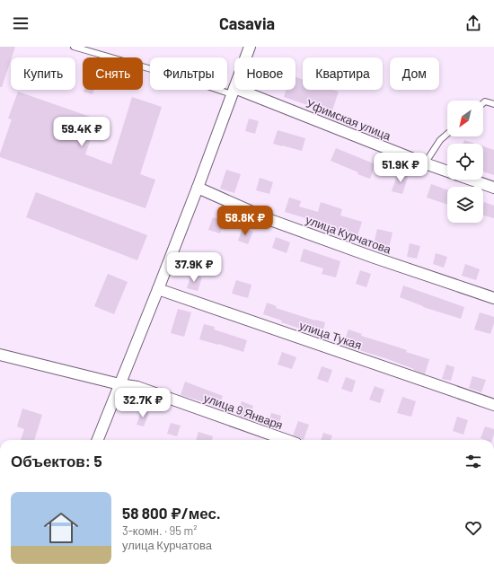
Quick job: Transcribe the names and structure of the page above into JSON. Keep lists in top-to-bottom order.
{
  "streets": {
    "street": [
      "Уфимская улица",
      "улица Курчатова",
      "улица Тукая",
      "улица 9 Января"
    ]
  },
  "north": "bottom left",
  "page": {
    "header": "Casavia",
    "chip": [
      "Купить",
      "Снять",
      "Фильтры",
      "Новое",
      "Квартира",
      "Дом"
    ],
    "price": [
      "59.4K ₽",
      "51.9K ₽",
      "58.8K ₽",
      "37.9K ₽",
      "32.7K ₽"
    ],
    "heading": "Объектов: 5",
    "list": [
      {
        "name": "58 800 ₽/мес.",
        "note": "3-комн. · 95 m² · улица Курчатова"
      }
    ]
  }
}
